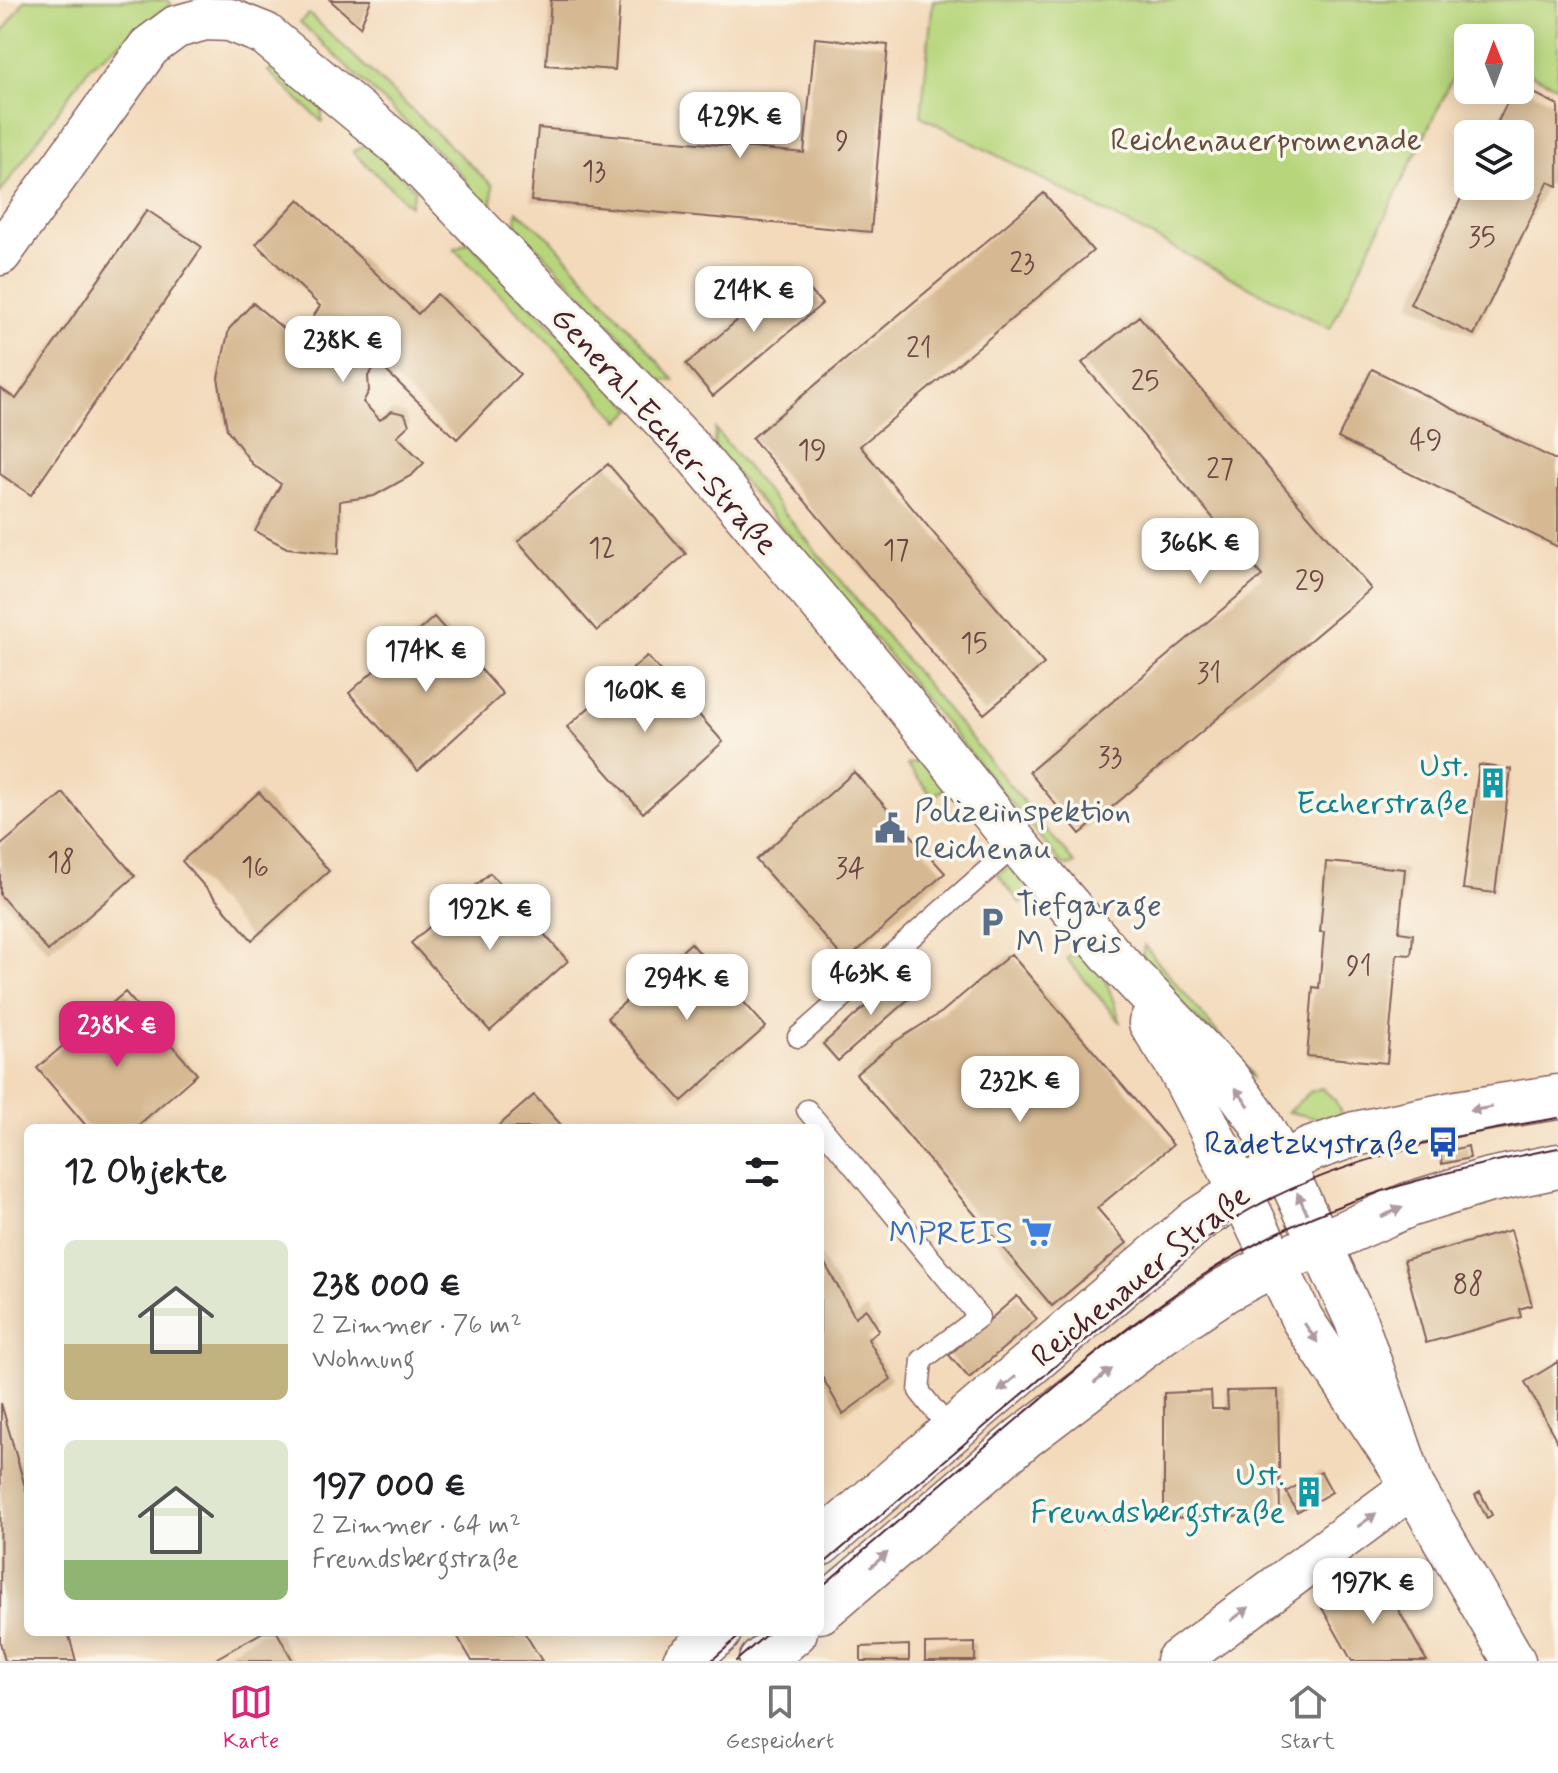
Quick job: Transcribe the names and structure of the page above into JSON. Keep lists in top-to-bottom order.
{
  "streets": {
    "street": ["General-Eccher-Straße", "Reichenauer Straße"]
  },
  "crossings": [
    ["General-Eccher-Straße", "Reichenauer Straße"]
  ],
  "parks": ["Reichenauerpromenade"],
  "places": {
    "building": ["Ust. Eccherstraße", "Ust. Freundsbergstraße"],
    "public building": ["Polizeiinspektion Reichenau"],
    "parking": ["Tiefgarage M Preis"],
    "bus stop": ["Radetzkystraße"],
    "supermarket": ["MPREIS"]
  },
  "house_numbers": [
    "9",
    "13",
    "35",
    "23",
    "21",
    "25",
    "49",
    "19",
    "27",
    "12",
    "17",
    "29",
    "15",
    "31",
    "33",
    "18",
    "16",
    "34",
    "91",
    "88"
  ],
  "north": "top",
  "page": {
    "price": [
      "429K €",
      "214K €",
      "238K €",
      "366K €",
      "174K €",
      "160K €",
      "192K €",
      "463K €",
      "294K €",
      "238K €",
      "232K €",
      "197K €"
    ],
    "heading": "12 Objekte",
    "list": [
      {
        "name": "238 000 €",
        "note": "2 Zimmer · 76 m² · Wohnung"
      },
      {
        "name": "197 000 €",
        "note": "2 Zimmer · 64 m² · Freundsbergstraße"
      }
    ],
    "tabs": ["Karte", "Gespeichert", "Start"]
  }
}
